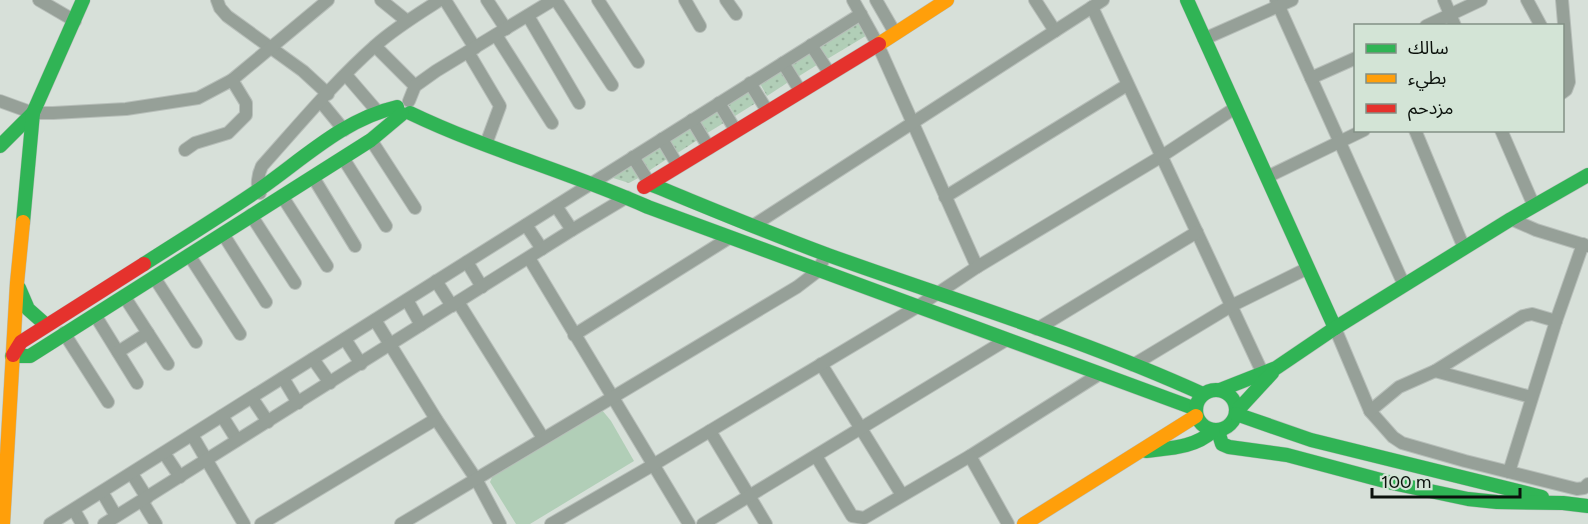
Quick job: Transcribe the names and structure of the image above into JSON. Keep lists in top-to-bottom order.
{
  "legend": ["سالك", "بطيء", "مزدحم"],
  "scale_bar": "100 m"
}
